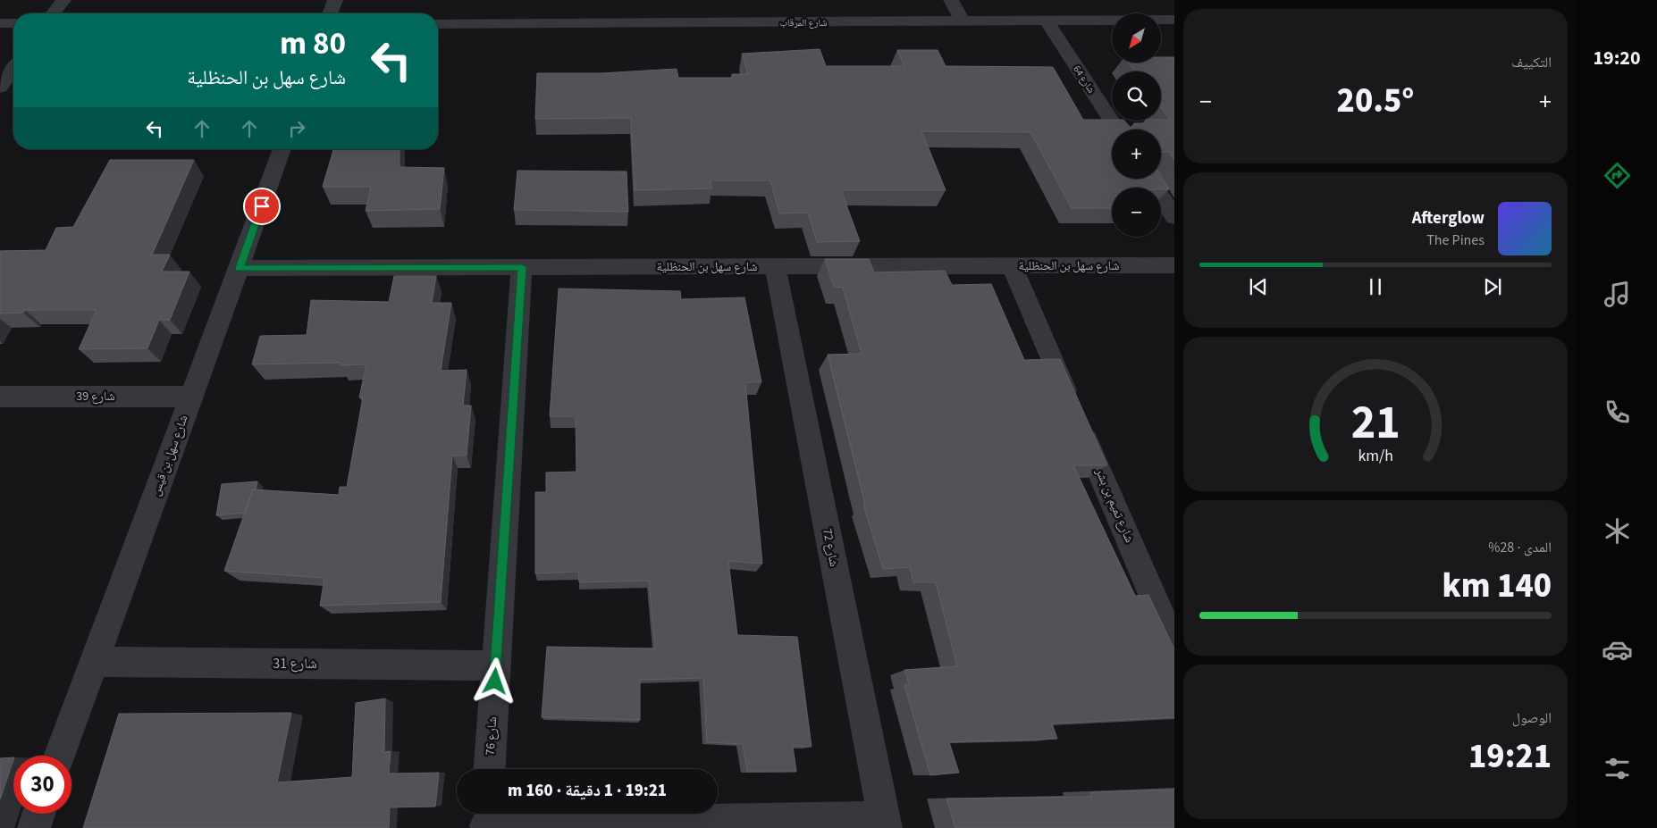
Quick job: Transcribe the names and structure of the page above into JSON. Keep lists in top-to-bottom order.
{
  "streets": {
    "street": [
      "شارع المرقاب",
      "شارع 64",
      "شارع سهل بن الحنظلية",
      "شارع 39",
      "شارع سهل بن قيس",
      "شارع تميم بن بشر",
      "شارع 72",
      "شارع 31",
      "شارع 76"
    ]
  },
  "crossings": [
    ["شارع المرقاب", "شارع 64"],
    ["شارع سهل بن الحنظلية", "شارع سهل بن قيس"],
    ["شارع سهل بن الحنظلية", "شارع تميم بن بشر"],
    ["شارع سهل بن الحنظلية", "شارع 72"],
    ["شارع سهل بن الحنظلية", "شارع 76"],
    ["شارع 39", "شارع سهل بن قيس"],
    ["شارع سهل بن قيس", "شارع 31"],
    ["شارع 31", "شارع 76"]
  ],
  "north": "bottom left",
  "page": {
    "tabs": "19:20",
    "tile": [
      "التكييف",
      ["المدى · 28%", "140 km"],
      ["الوصول", "19:21"]
    ],
    "map_buttons": ["+", "−"],
    "turn": ["80 m", "شارع سهل بن الحنظلية"],
    "heat": ["−", "20.5°", "+"],
    "song": ["Afterglow", "The Pines"],
    "limit": "30",
    "trip": "19:21 · 1 دقيقة · 160 m",
    "gauge": ["21", "km/h"]
  }
}
